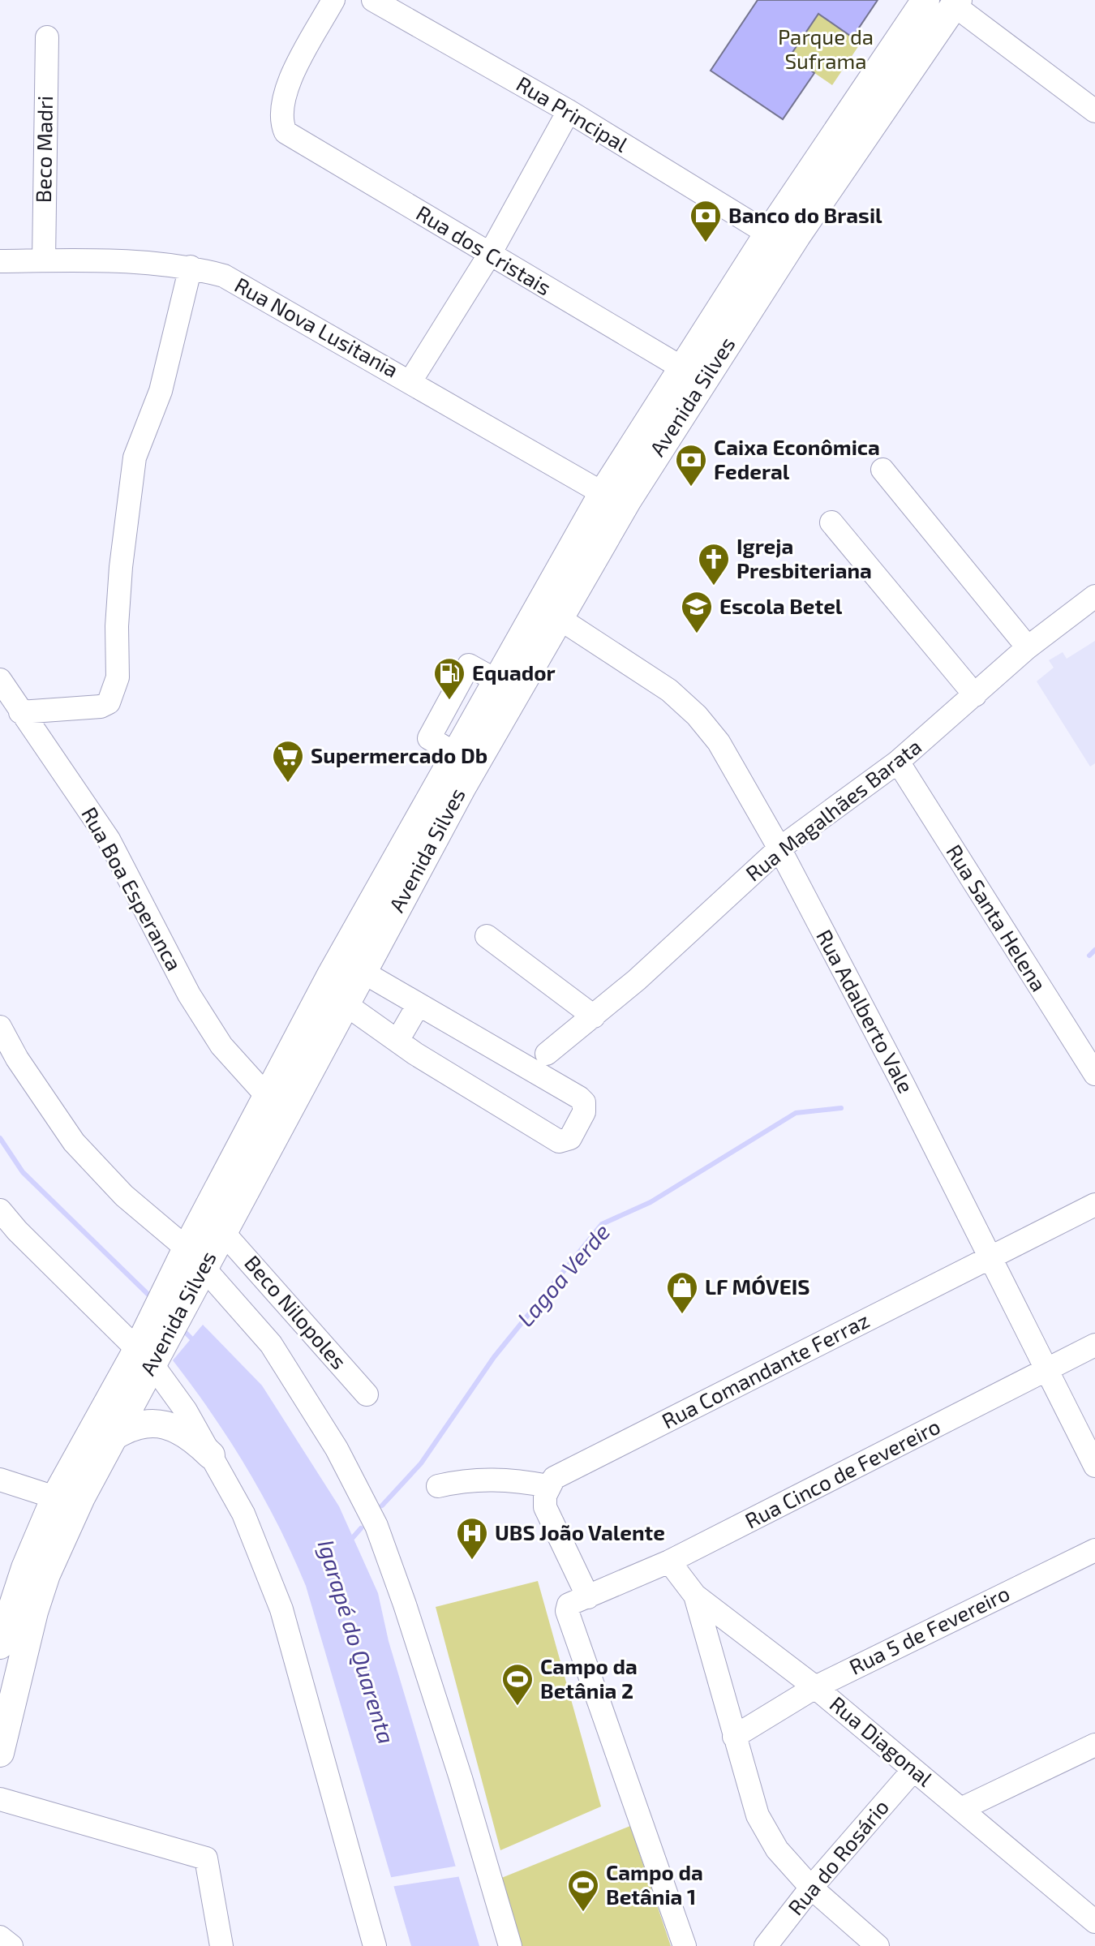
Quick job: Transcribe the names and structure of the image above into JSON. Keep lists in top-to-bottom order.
{
  "streets": {
    "main road": ["Avenida Silves"],
    "street": [
      "Rua Principal",
      "Beco Madri",
      "Rua dos Cristais",
      "Rua Nova Lusitania",
      "Rua Magalhães Barata",
      "Rua Boa Esperanca",
      "Rua Santa Helena",
      "Rua Adalberto Vale",
      "Beco Nilopoles",
      "Rua Comandante Ferraz",
      "Rua Cinco de Fevereiro",
      "Rua 5 de Fevereiro",
      "Rua Diagonal",
      "Rua do Rosário"
    ]
  },
  "crossings": [
    ["Rua Principal", "Avenida Silves"],
    ["Beco Madri", "Rua Nova Lusitania"],
    ["Rua dos Cristais", "Avenida Silves"],
    ["Rua Nova Lusitania", "Avenida Silves"],
    ["Avenida Silves", "Rua Boa Esperanca"],
    ["Avenida Silves", "Rua Adalberto Vale"],
    ["Avenida Silves", "Beco Nilopoles"],
    ["Rua Magalhães Barata", "Rua Santa Helena"],
    ["Rua Magalhães Barata", "Rua Adalberto Vale"],
    ["Rua Adalberto Vale", "Rua Comandante Ferraz"],
    ["Rua Adalberto Vale", "Rua Cinco de Fevereiro"],
    ["Rua Cinco de Fevereiro", "Rua Diagonal"],
    ["Rua 5 de Fevereiro", "Rua Diagonal"],
    ["Rua Diagonal", "Rua do Rosário"]
  ],
  "water": ["Lagoa Verde", "Igarapé do Quarenta"],
  "parks": ["Parque da Suframa"],
  "places": {
    "bank": ["Banco do Brasil", "Caixa Econômica Federal"],
    "church": ["Igreja Presbiteriana"],
    "school or university": ["Escola Betel"],
    "fuel station": ["Equador"],
    "supermarket": ["Supermercado Db"],
    "shop": ["LF MÓVEIS"],
    "hospital": ["UBS João Valente"],
    "sports": ["Campo da Betânia 2", "Campo da Betânia 1"]
  }
}
